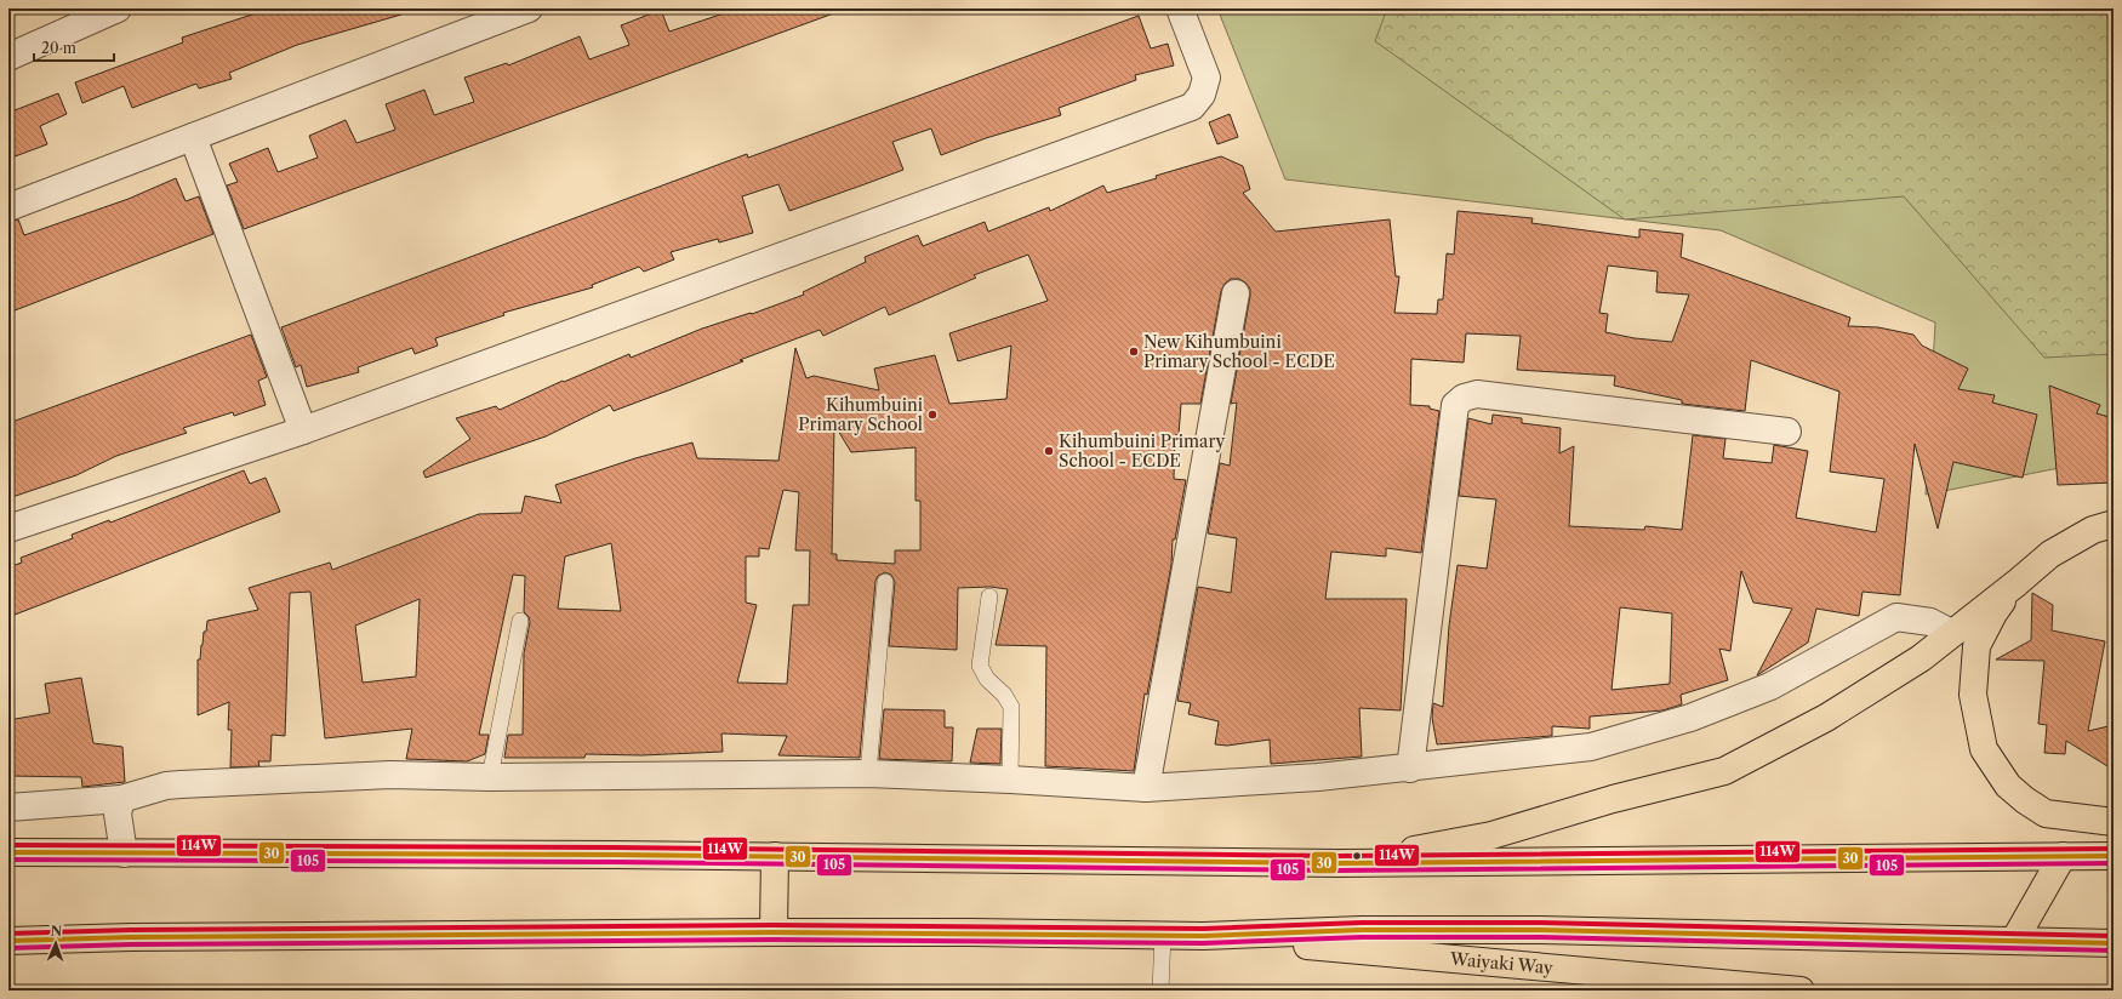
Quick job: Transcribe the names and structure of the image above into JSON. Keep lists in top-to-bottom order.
{
  "streets": {
    "highway": ["Waiyaki Way"]
  },
  "places": ["New Kihumbuini Primary School - ECDE", "Kihumbuini Primary School", "Kihumbuini Primary School - ECDE"],
  "lines": ["transit line 114W", "transit line 30", "transit line 105"],
  "scale_bar": "20 m",
  "north": "top"
}
